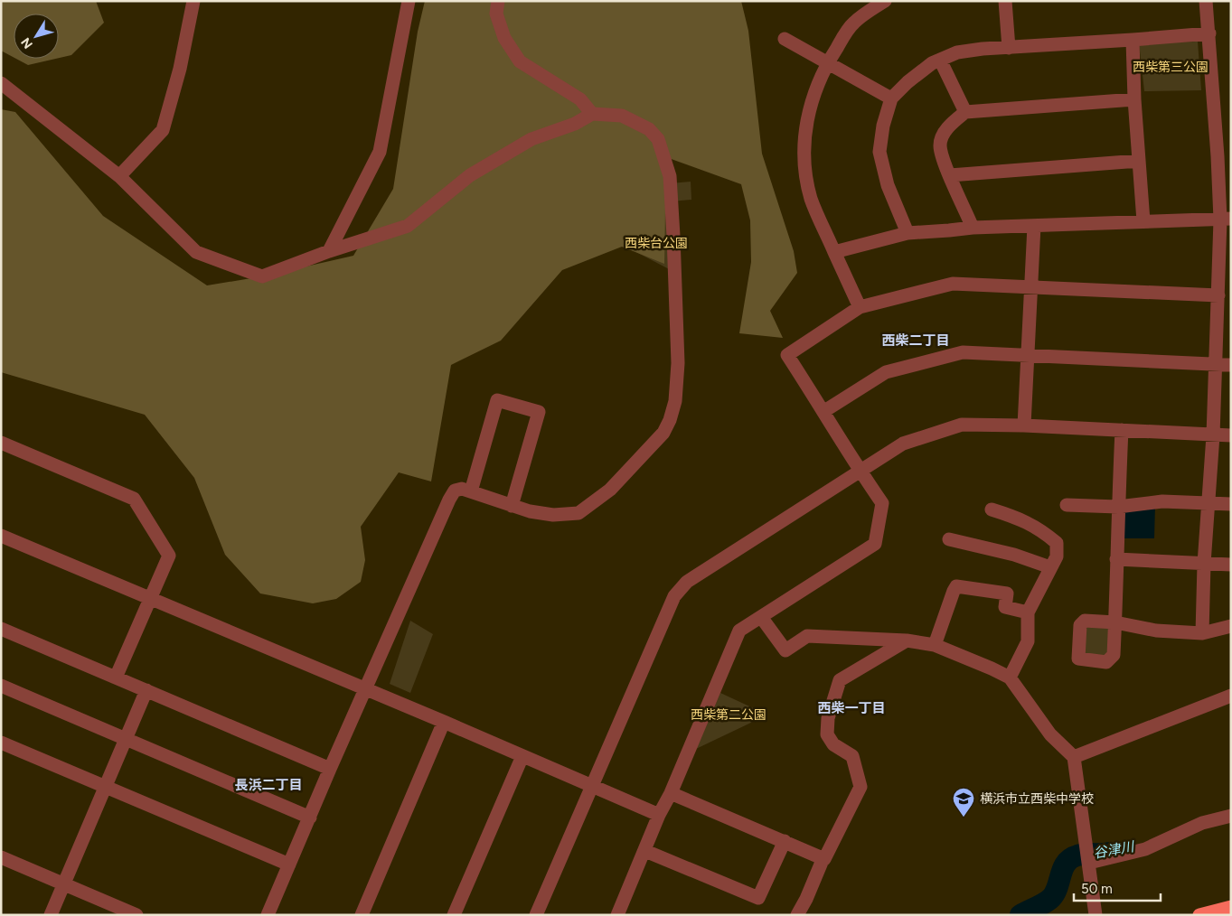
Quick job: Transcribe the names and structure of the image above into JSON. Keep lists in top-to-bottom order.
{
  "districts": ["西柴二丁目", "西柴一丁目", "長浜二丁目"],
  "water": ["谷津川"],
  "parks": ["西柴第三公園", "西柴台公園", "西柴第二公園"],
  "places": {
    "school or university": ["横浜市立西柴中学校"]
  },
  "scale_bar": "50 m",
  "north": "bottom left"
}
